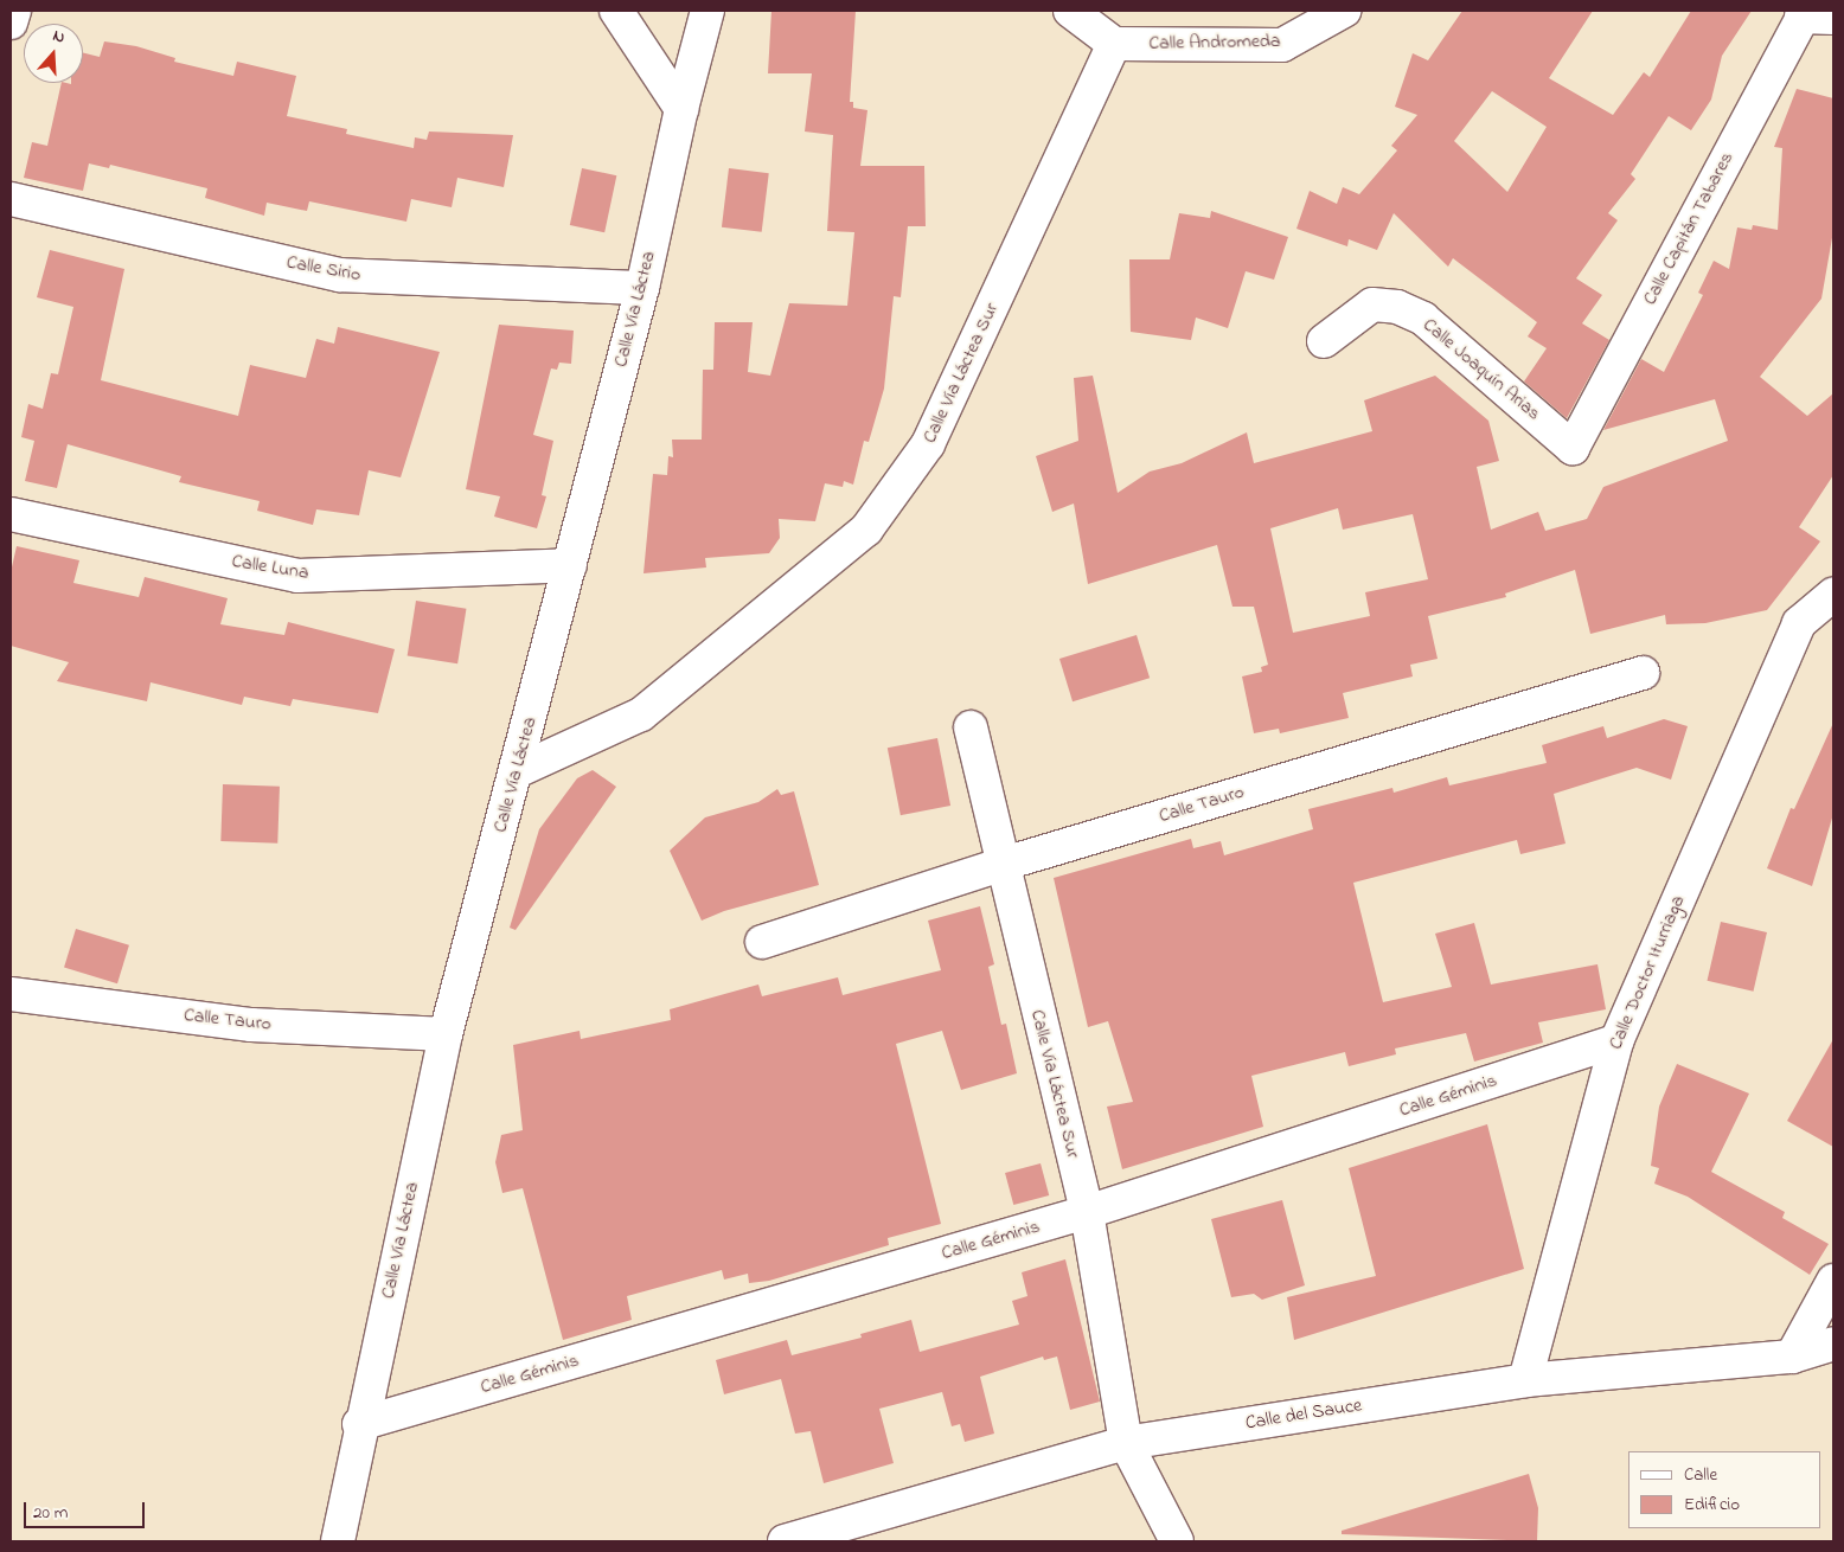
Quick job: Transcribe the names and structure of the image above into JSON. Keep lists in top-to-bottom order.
{
  "streets": {
    "street": [
      "Calle Andromeda",
      "Calle Capitán Tabares",
      "Calle Sirio",
      "Calle Vía Láctea",
      "Calle Joaquín Arias",
      "Calle Vía Láctea Sur",
      "Calle Luna",
      "Calle Tauro",
      "Calle Doctor Iturriaga",
      "Calle Géminis",
      "Calle del Sauce"
    ]
  },
  "crossings": [
    ["Calle Andromeda", "Calle Vía Láctea Sur"],
    ["Calle Capitán Tabares", "Calle Joaquín Arias"],
    ["Calle Sirio", "Calle Vía Láctea"],
    ["Calle Vía Láctea", "Calle Vía Láctea Sur"],
    ["Calle Vía Láctea", "Calle Luna"],
    ["Calle Vía Láctea", "Calle Tauro"],
    ["Calle Vía Láctea", "Calle Géminis"],
    ["Calle Vía Láctea Sur", "Calle Tauro"],
    ["Calle Vía Láctea Sur", "Calle Géminis"],
    ["Calle Vía Láctea Sur", "Calle del Sauce"],
    ["Calle Doctor Iturriaga", "Calle Géminis"],
    ["Calle Doctor Iturriaga", "Calle del Sauce"]
  ],
  "legend": ["Calle", "Edificio"],
  "scale_bar": "20 m",
  "north": "top"
}
